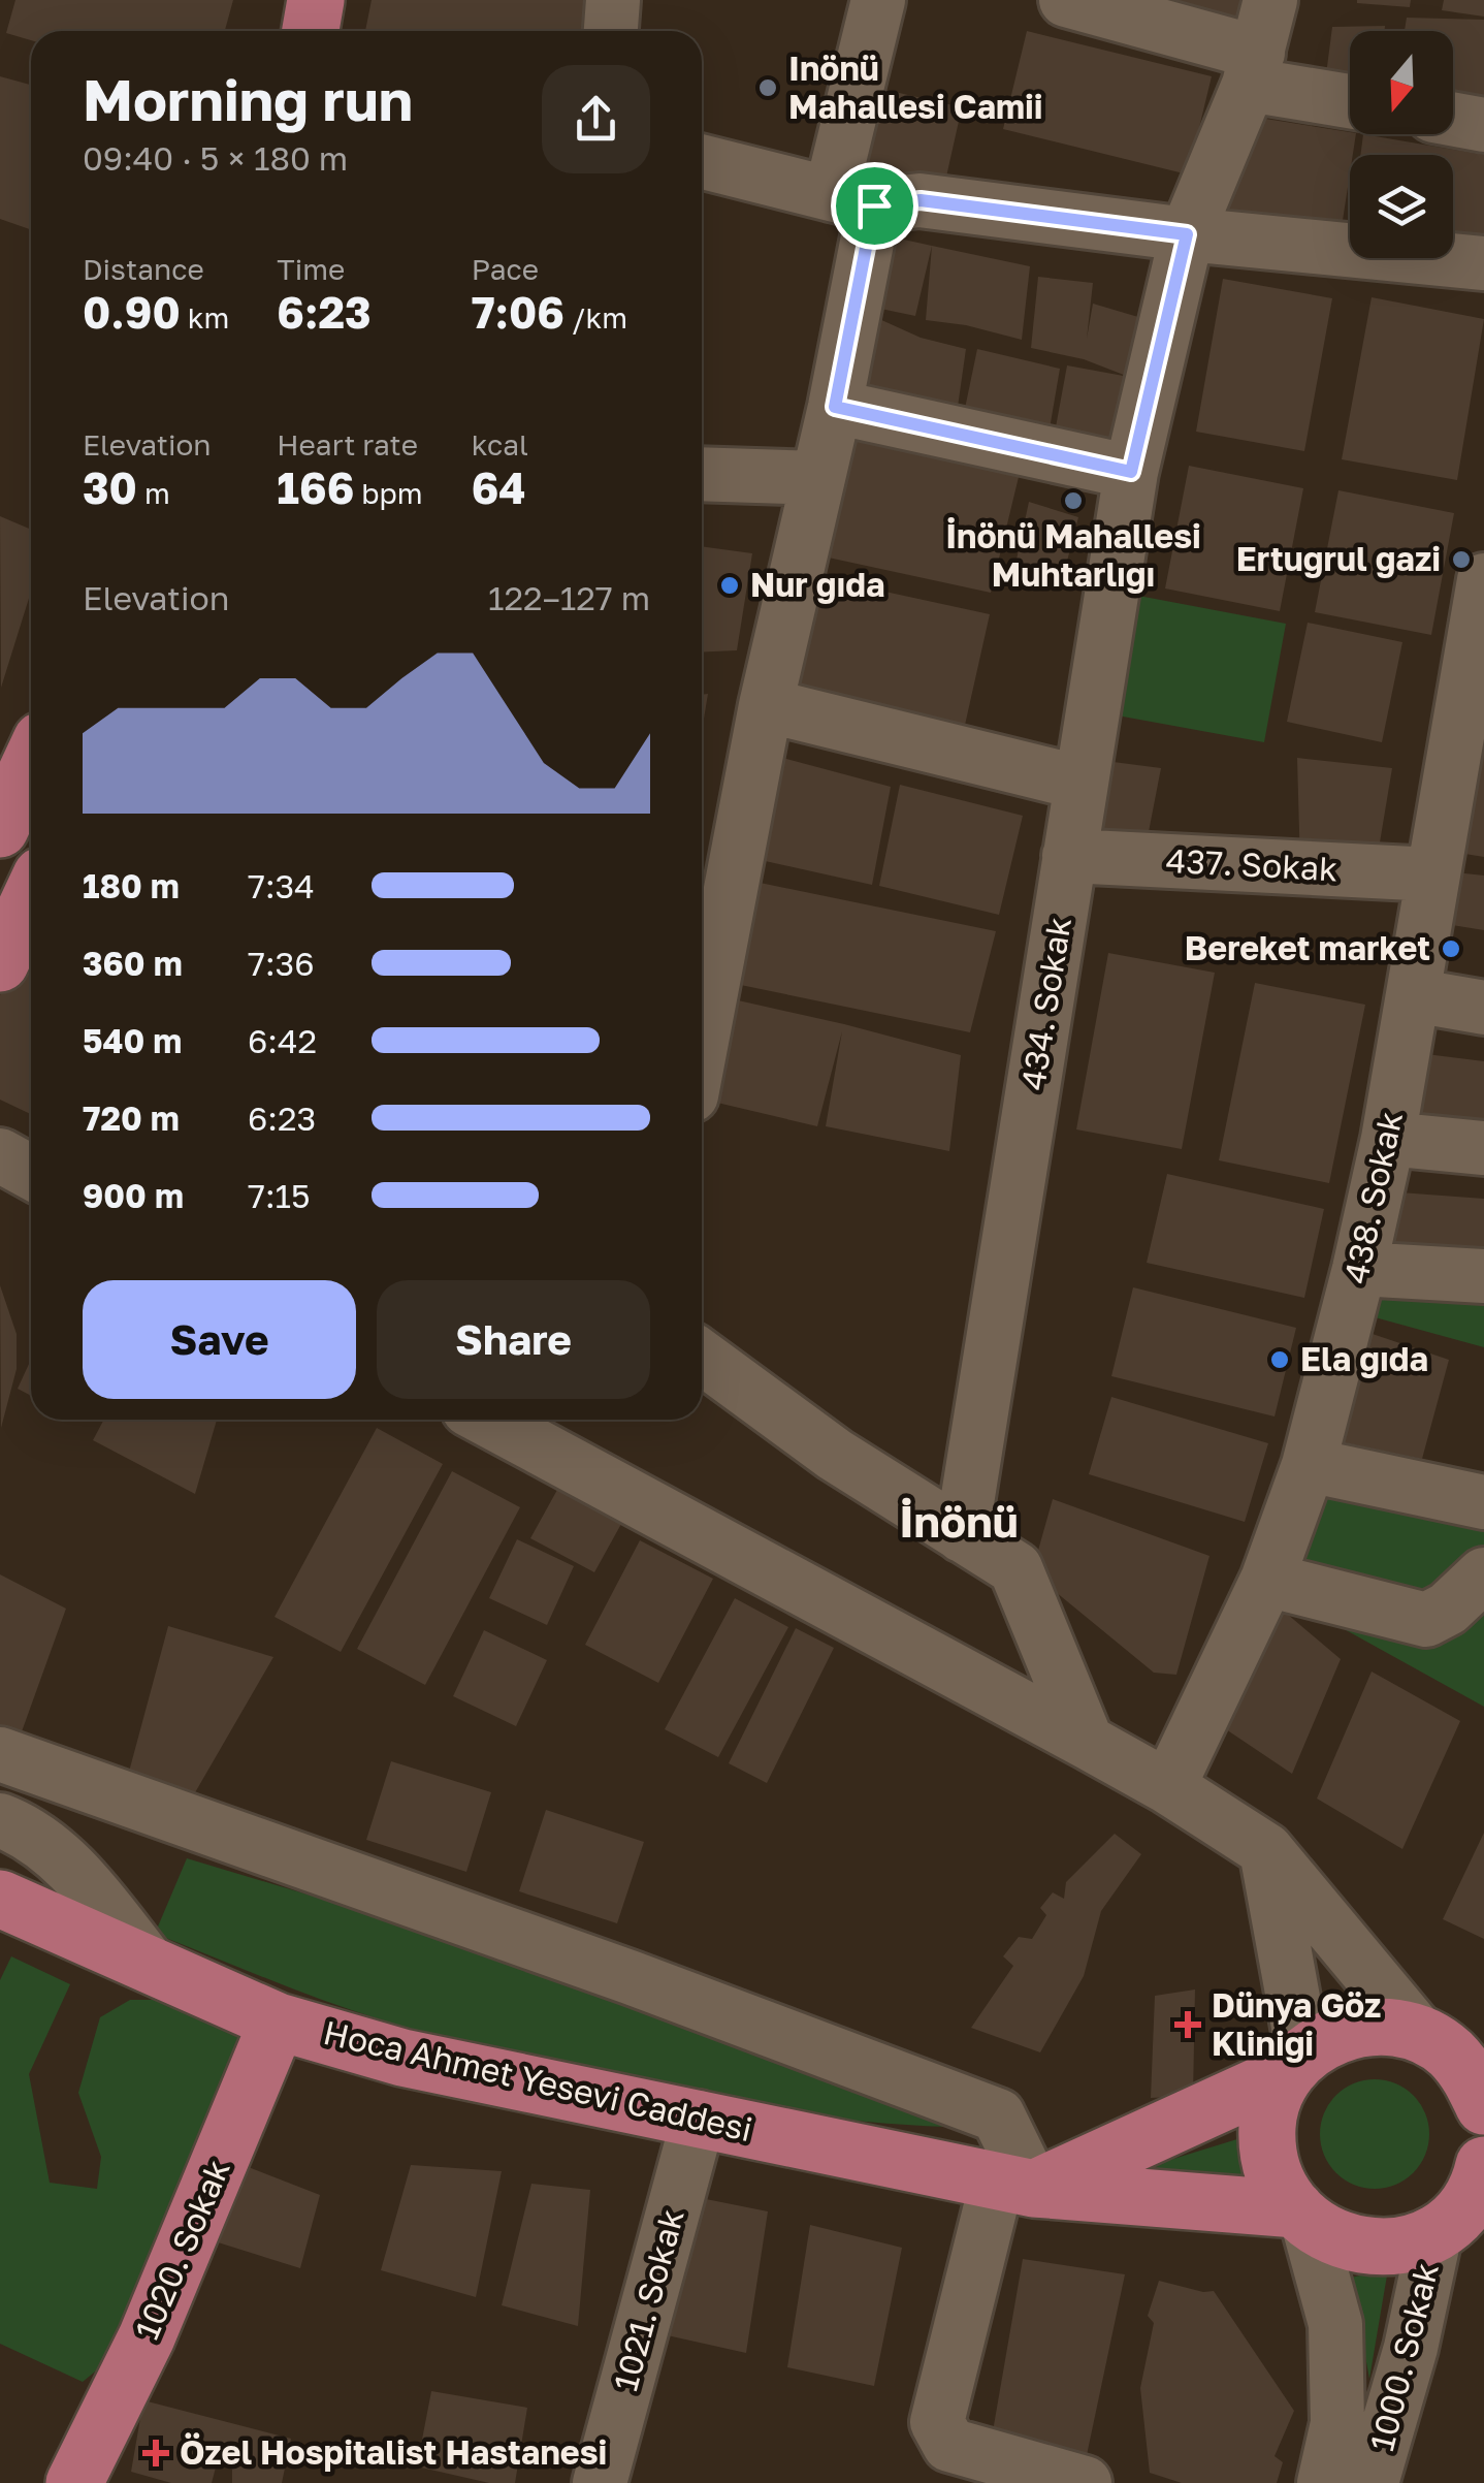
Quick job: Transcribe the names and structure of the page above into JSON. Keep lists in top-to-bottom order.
{
  "streets": {
    "main road": ["Hoca Ahmet Yesevi Caddesi", "1020. Sokak"],
    "street": [
      "437. Sokak",
      "434. Sokak",
      "438. Sokak",
      "1021. Sokak",
      "1000. Sokak"
    ]
  },
  "crossings": [
    ["437. Sokak", "434. Sokak"],
    ["437. Sokak", "438. Sokak"],
    ["Hoca Ahmet Yesevi Caddesi", "1020. Sokak"],
    ["Hoca Ahmet Yesevi Caddesi", "1021. Sokak"]
  ],
  "districts": ["İnönü"],
  "places": {
    "other": [
      "Inönü Mahallesi Camii",
      "İnönü Mahallesi Muhtarlığı",
      "Ertuğrul gazi",
      "Nur gıda",
      "Bereket market",
      "Ela gıda"
    ],
    "health": ["Dünya Göz Kliniği", "Özel Hospitalist Hastanesi"]
  },
  "north": "bottom",
  "page": {
    "heading": ["Morning run", "09:40 · 5 × 180 m"],
    "stats": [
      ["Distance", "0.90 km"],
      ["Time", "6:23"],
      ["Pace", "7:06 /km"],
      ["Elevation", "30 m"],
      ["Heart rate", "166 bpm"],
      ["kcal", "64"]
    ],
    "chart": ["Elevation", "122–127 m"],
    "list": [
      {
        "name": "180 m",
        "note": "7:34"
      },
      {
        "name": "360 m",
        "note": "7:36"
      },
      {
        "name": "540 m",
        "note": "6:42"
      },
      {
        "name": "720 m",
        "note": "6:23"
      },
      {
        "name": "900 m",
        "note": "7:15"
      }
    ],
    "buttons": ["Save", "Share"]
  }
}
